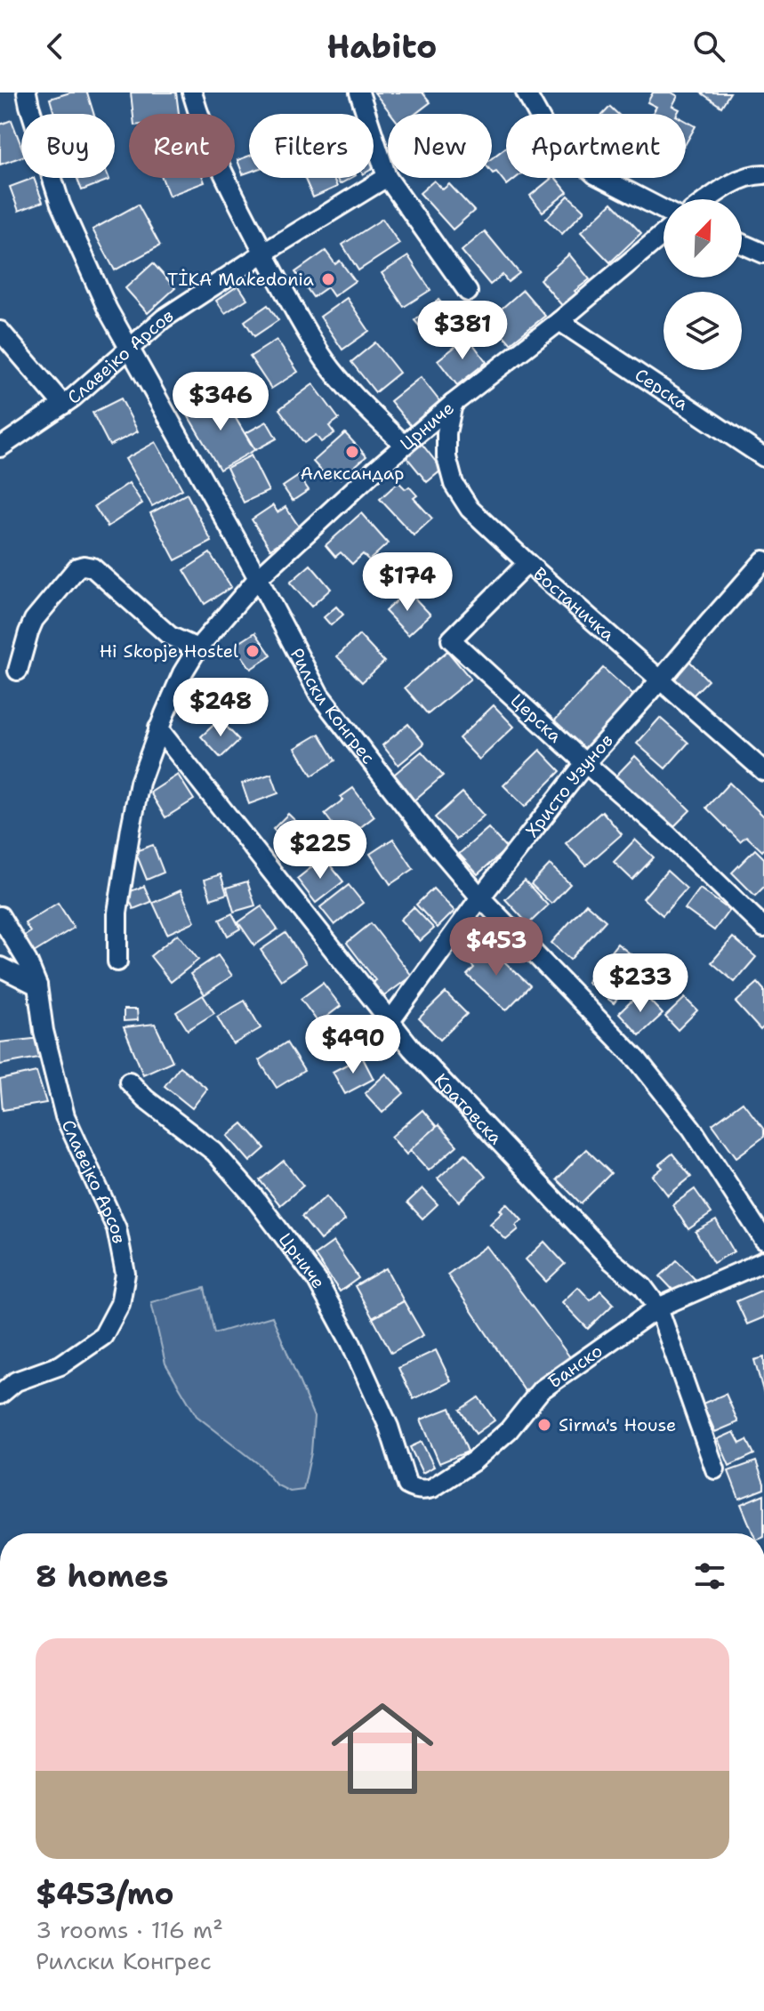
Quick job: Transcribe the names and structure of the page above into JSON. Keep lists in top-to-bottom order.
{
  "streets": {
    "street": [
      "Славејко Арсов",
      "Серска",
      "Црниче",
      "Востаничка",
      "Рилски Конгрес",
      "Церска",
      "Христо Узунов",
      "Кратовска",
      "Банско"
    ]
  },
  "crossings": [
    ["Славејко Арсов", "Рилски Конгрес"],
    ["Серска", "Црниче"],
    ["Црниче", "Востаничка"],
    ["Црниче", "Рилски Конгрес"],
    ["Црниче", "Кратовска"],
    ["Црниче", "Банско"],
    ["Востаничка", "Церска"],
    ["Востаничка", "Христо Узунов"],
    ["Рилски Конгрес", "Христо Узунов"],
    ["Церска", "Христо Узунов"],
    ["Христо Узунов", "Кратовска"],
    ["Кратовска", "Банско"]
  ],
  "places": [
    "TİKA Makedonia",
    "Александар",
    "Hi Skopje Hostel",
    "Sirma's House"
  ],
  "north": "top right",
  "page": {
    "header": "Habito",
    "chip": [
      "Buy",
      "Rent",
      "Filters",
      "New",
      "Apartment"
    ],
    "price": [
      "$381",
      "$346",
      "$174",
      "$248",
      "$225",
      "$453",
      "$233",
      "$490"
    ],
    "heading": "8 homes",
    "list": [
      {
        "name": "$453/mo",
        "note": "3 rooms · 116 m² · Рилски Конгрес"
      }
    ]
  }
}
